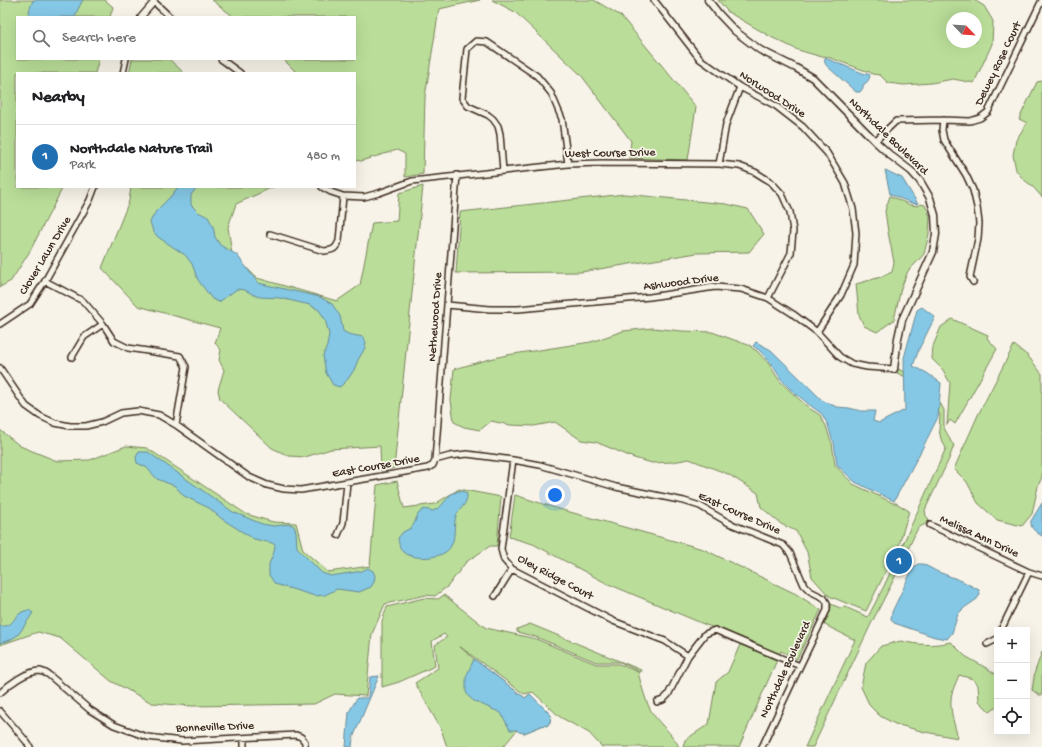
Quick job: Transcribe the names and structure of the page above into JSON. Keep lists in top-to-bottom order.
{
  "streets": {
    "street": [
      "Dewey Rose Court",
      "Norwood Drive",
      "Northdale Boulevard",
      "West Course Drive",
      "Clover Lawn Drive",
      "Ashwood Drive",
      "Nethewood Drive",
      "East Course Drive",
      "Melissa Ann Drive",
      "Oley Ridge Court",
      "Bonneville Drive"
    ]
  },
  "crossings": [
    ["Dewey Rose Court", "Northdale Boulevard"],
    ["Norwood Drive", "Ashwood Drive"],
    ["Northdale Boulevard", "Ashwood Drive"],
    ["Northdale Boulevard", "East Course Drive"],
    ["West Course Drive", "Ashwood Drive"],
    ["West Course Drive", "Nethewood Drive"],
    ["Ashwood Drive", "Nethewood Drive"],
    ["Nethewood Drive", "East Course Drive"],
    ["East Course Drive", "Oley Ridge Court"]
  ],
  "north": "bottom right",
  "page": {
    "search": "Search here",
    "heading": "Nearby",
    "list": [
      {
        "mark": "1",
        "name": "Northdale Nature Trail",
        "note": "Park",
        "value": "480 m"
      }
    ],
    "pins": "1",
    "map_buttons": ["+", "−"]
  }
}
